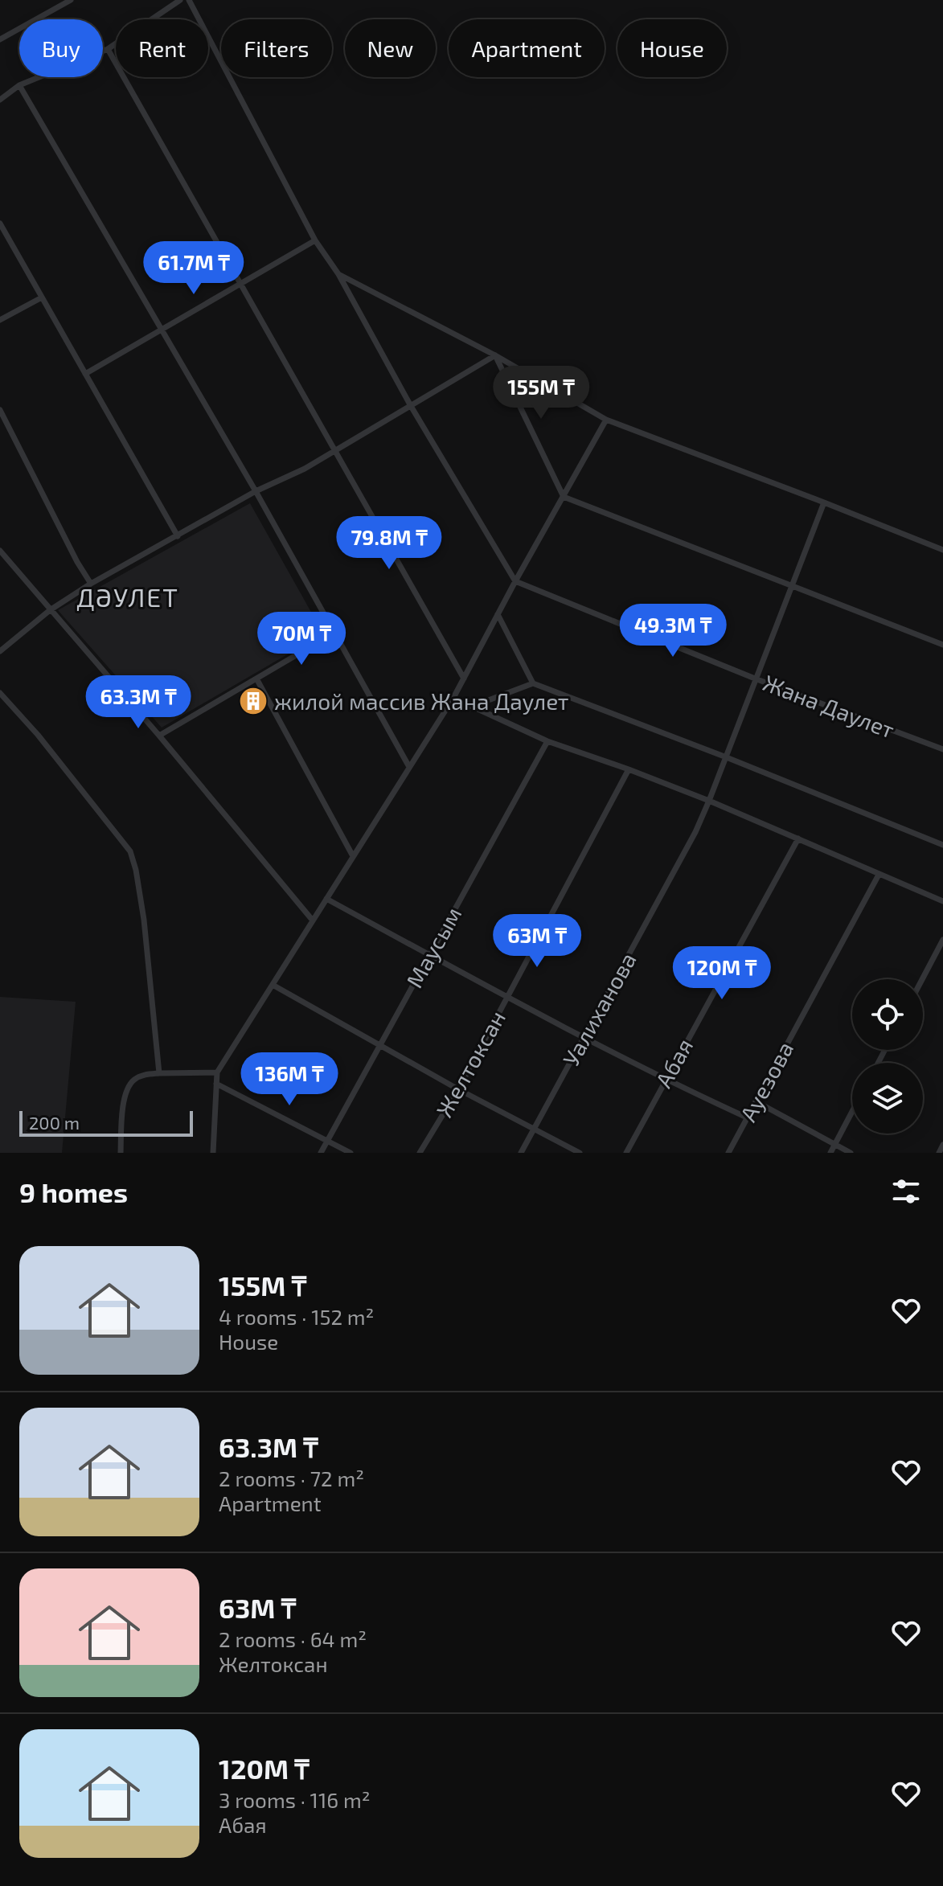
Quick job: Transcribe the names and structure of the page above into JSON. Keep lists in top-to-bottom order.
{
  "streets": {
    "street": [
      "Жана Даулет",
      "Маусым",
      "Уалиханова",
      "Абая",
      "Желтоксан",
      "Ауезова"
    ]
  },
  "crossings": [
    ["Жана Даулет", "Уалиханова"]
  ],
  "districts": ["ДӘУЛЕТ"],
  "places": {
    "building": ["жилой массив Жана Даулет"]
  },
  "scale_bar": "200 m",
  "page": {
    "chip": [
      "Buy",
      "Rent",
      "Filters",
      "New",
      "Apartment",
      "House"
    ],
    "price": [
      "61.7M ₸",
      "155M ₸",
      "79.8M ₸",
      "49.3M ₸",
      "70M ₸",
      "63.3M ₸",
      "63M ₸",
      "120M ₸",
      "136M ₸"
    ],
    "scale": "200 m",
    "heading": "9 homes",
    "list": [
      {
        "name": "155M ₸",
        "note": "4 rooms · 152 m² · House"
      },
      {
        "name": "63.3M ₸",
        "note": "2 rooms · 72 m² · Apartment"
      },
      {
        "name": "63M ₸",
        "note": "2 rooms · 64 m² · Желтоксан"
      },
      {
        "name": "120M ₸",
        "note": "3 rooms · 116 m² · Абая"
      }
    ]
  }
}
